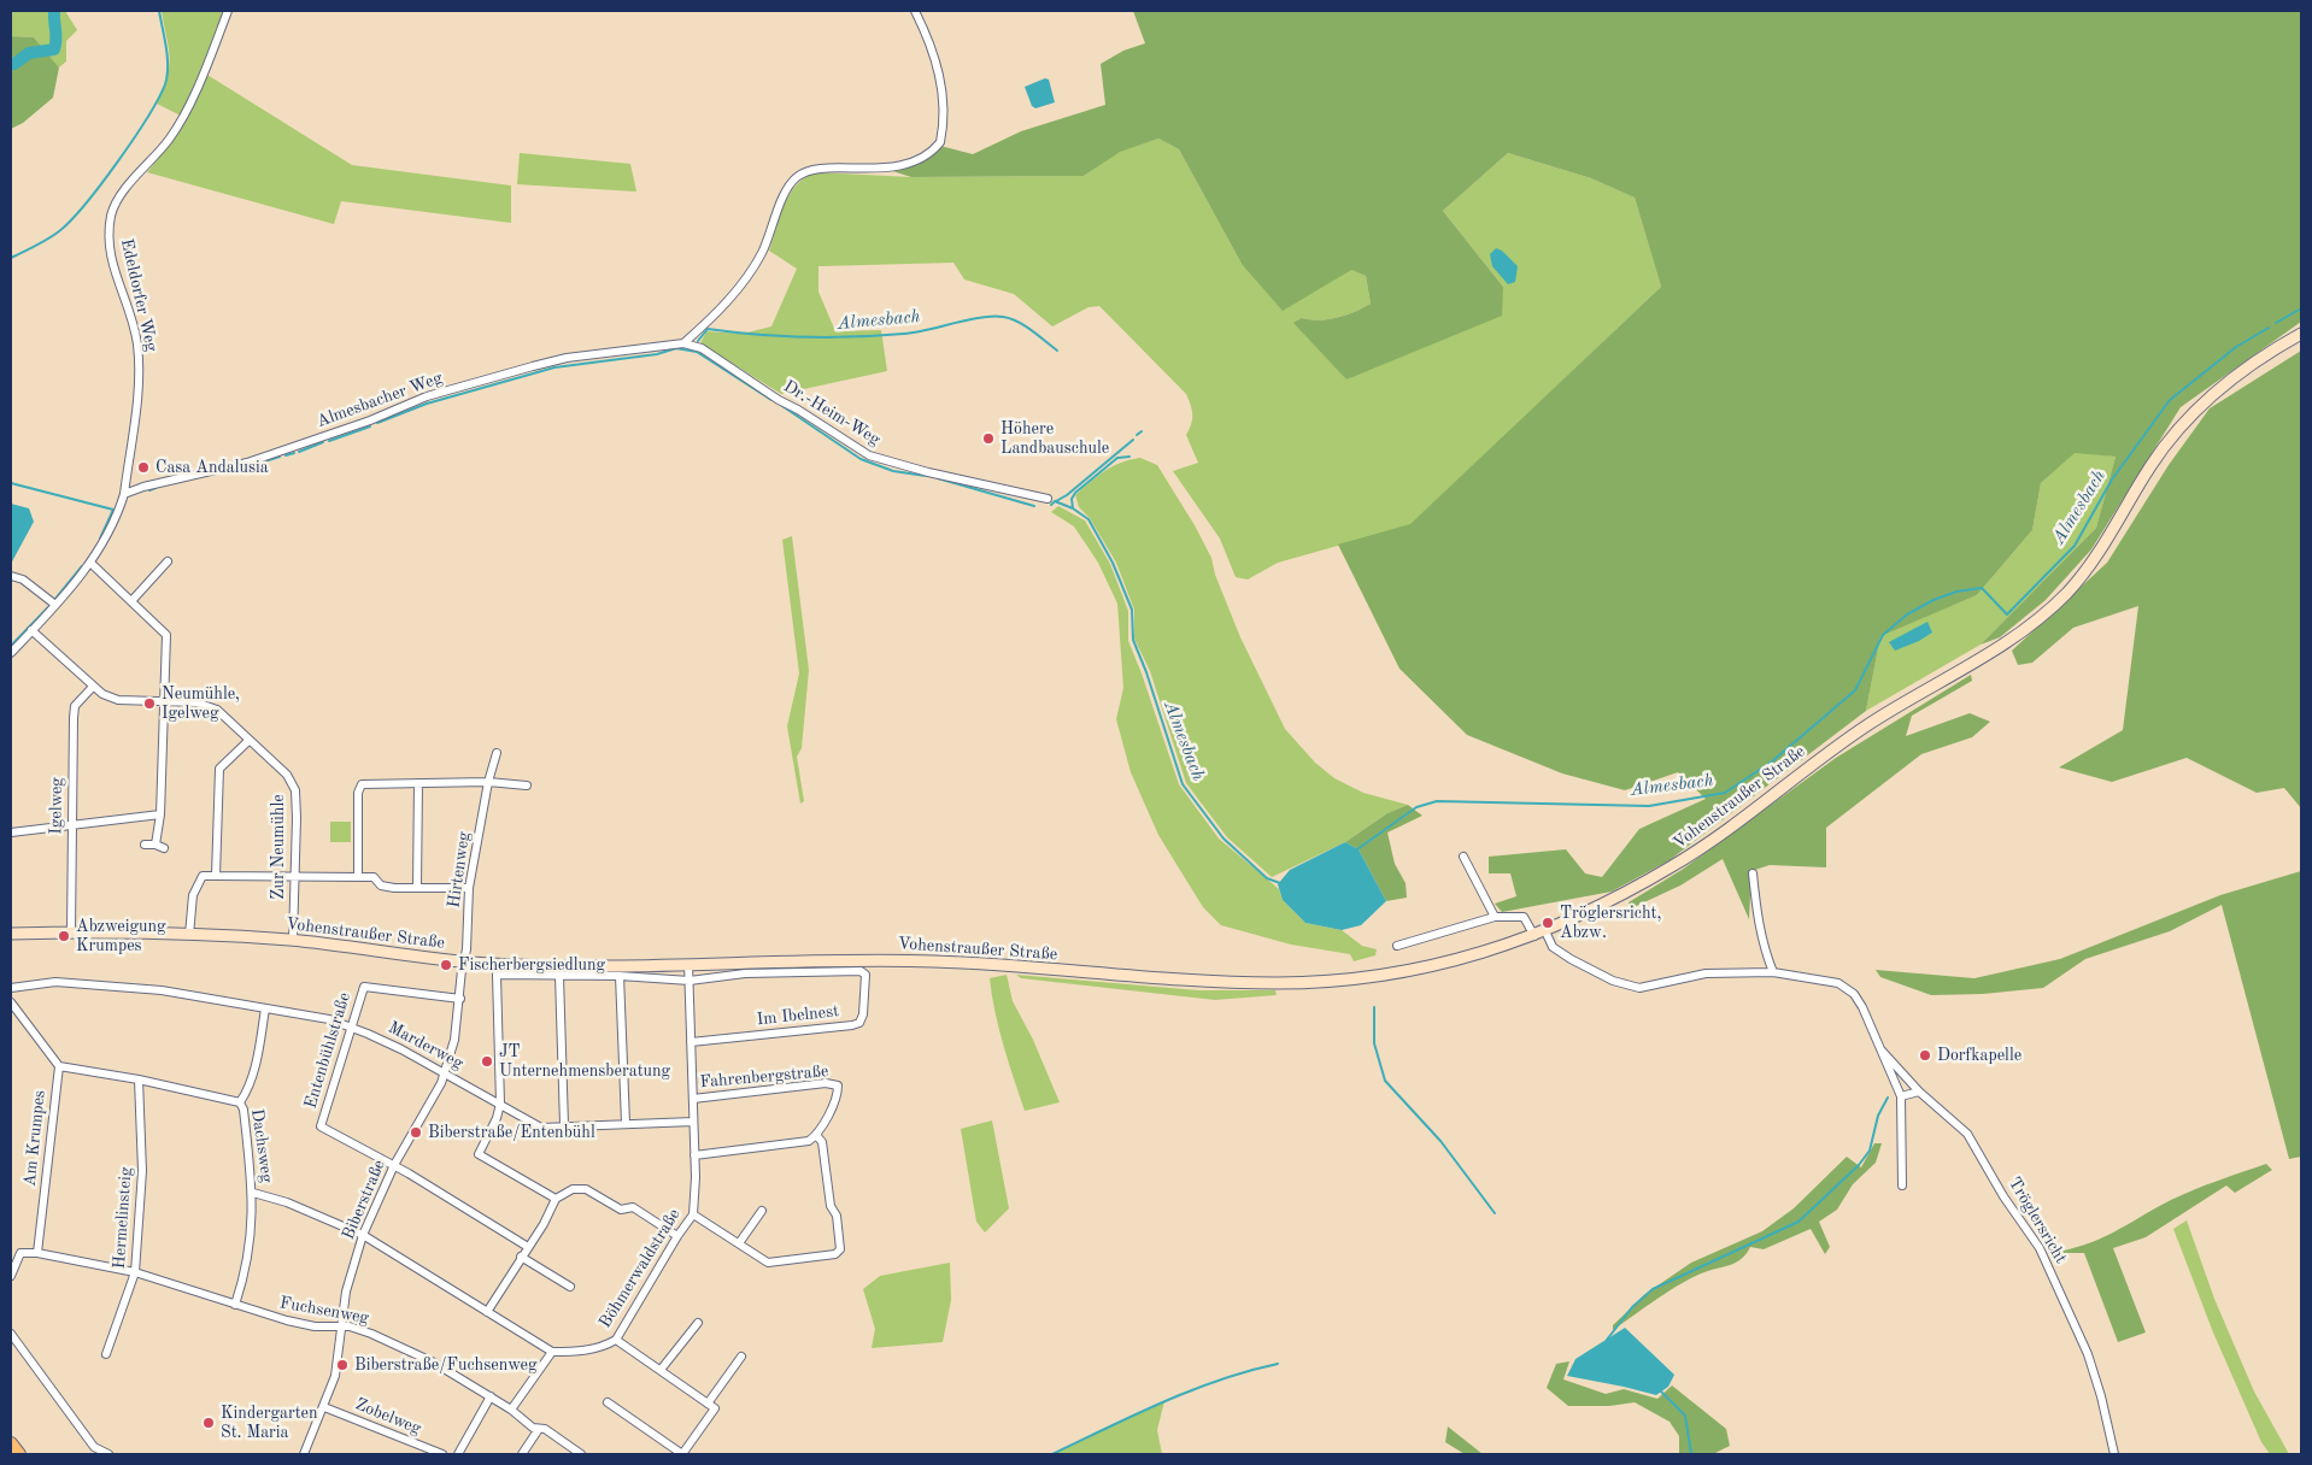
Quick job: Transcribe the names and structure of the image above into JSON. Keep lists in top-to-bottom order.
{
  "streets": {
    "main road": ["Vohenstraußer Straße"],
    "street": [
      "Edeldorfer Weg",
      "Almesbacher Weg",
      "Dr.-Heim-Weg",
      "Igelweg",
      "Zur Neumühle",
      "Hirtenweg",
      "Im Ibelnest",
      "Marderweg",
      "Entenbühlstraße",
      "Fahrenbergstraße",
      "Am Krumpes",
      "Dachsweg",
      "Biberstraße",
      "Hermelinsteig",
      "Tröglersricht",
      "Böhmerwaldstraße",
      "Fuchsenweg",
      "Zobelweg"
    ]
  },
  "crossings": [
    ["Edeldorfer Weg", "Almesbacher Weg"],
    ["Edeldorfer Weg", "Zur Neumühle"],
    ["Almesbacher Weg", "Dr.-Heim-Weg"],
    ["Vohenstraußer Straße", "Igelweg"],
    ["Vohenstraußer Straße", "Zur Neumühle"],
    ["Vohenstraußer Straße", "Hirtenweg"],
    ["Vohenstraußer Straße", "Biberstraße"],
    ["Vohenstraußer Straße", "Tröglersricht"],
    ["Vohenstraußer Straße", "Böhmerwaldstraße"],
    ["Igelweg", "Zur Neumühle"],
    ["Hirtenweg", "Biberstraße"],
    ["Im Ibelnest", "Böhmerwaldstraße"],
    ["Marderweg", "Entenbühlstraße"],
    ["Marderweg", "Biberstraße"],
    ["Marderweg", "Böhmerwaldstraße"],
    ["Entenbühlstraße", "Biberstraße"],
    ["Fahrenbergstraße", "Böhmerwaldstraße"],
    ["Am Krumpes", "Dachsweg"],
    ["Am Krumpes", "Fuchsenweg"],
    ["Dachsweg", "Hermelinsteig"],
    ["Dachsweg", "Fuchsenweg"],
    ["Biberstraße", "Fuchsenweg"],
    ["Biberstraße", "Zobelweg"],
    ["Hermelinsteig", "Fuchsenweg"]
  ],
  "water": ["Almesbach"],
  "places": [
    "Höhere Landbauschule",
    "Casa Andalusia",
    "Neumühle, Igelweg",
    "Tröglersricht, Abzw.",
    "Abzweigung Krumpes",
    "Fischerbergsiedlung",
    "Dorfkapelle",
    "JT Unternehmensberatung",
    "Biberstraße/Entenbühl",
    "Biberstraße/Fuchsenweg",
    "Kindergarten St. Maria"
  ]
}
